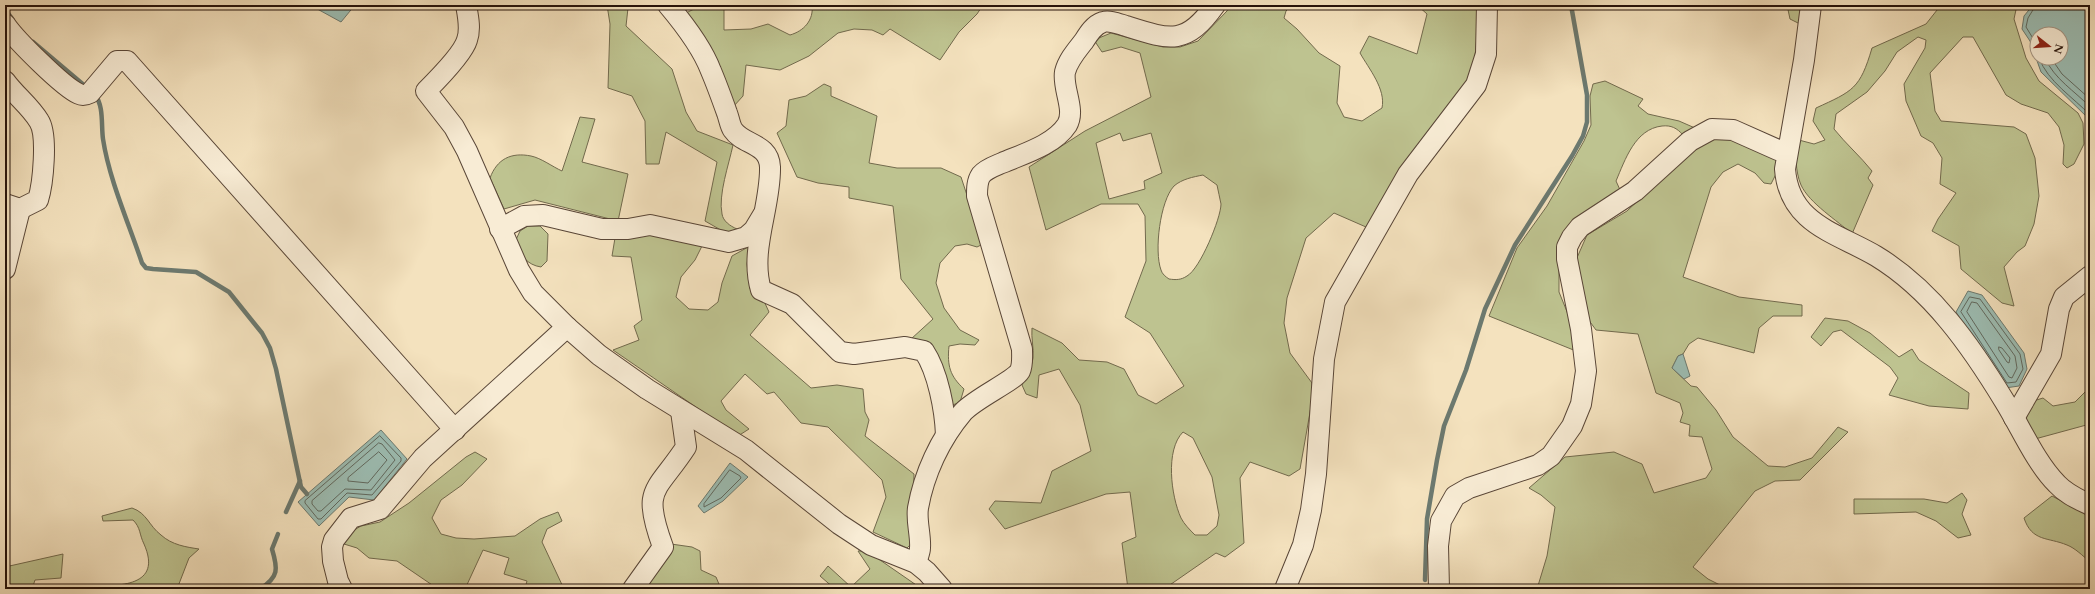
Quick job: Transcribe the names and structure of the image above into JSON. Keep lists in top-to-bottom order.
{
  "north": "right"
}
